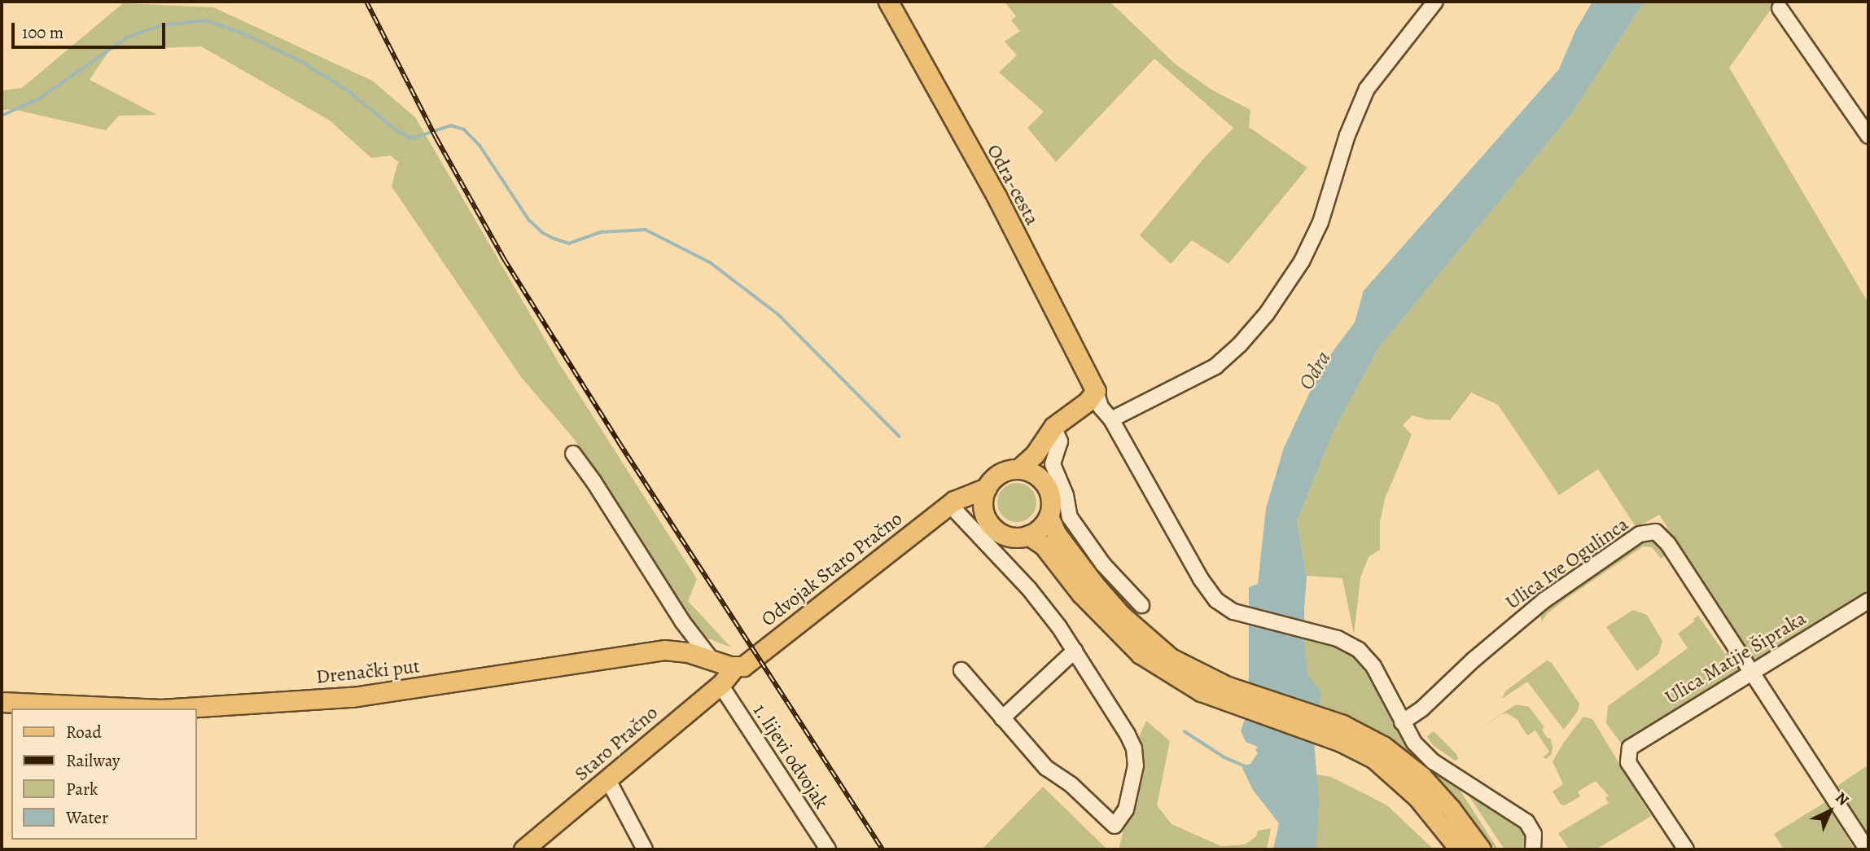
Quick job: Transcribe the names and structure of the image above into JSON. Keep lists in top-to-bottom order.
{
  "streets": {
    "main road": [
      "Odra-cesta",
      "Odvojak Staro Pračno",
      "Drenački put",
      "Staro Pračno"
    ],
    "street": ["Ulica Ive Ogulinca", "Ulica Matije Šipraka", "1. lijevi odvojak"]
  },
  "crossings": [
    ["Odra-cesta", "Ulica Ive Ogulinca"],
    ["Ulica Ive Ogulinca", "Ulica Matije Šipraka"],
    ["Odvojak Staro Pračno", "Drenački put"],
    ["Odvojak Staro Pračno", "Staro Pračno"],
    ["Drenački put", "Staro Pračno"],
    ["Staro Pračno", "1. lijevi odvojak"]
  ],
  "water": ["Odra"],
  "legend": [
    "Road",
    "Railway",
    "Park",
    "Water"
  ],
  "scale_bar": "100 m",
  "north": "top right"
}
